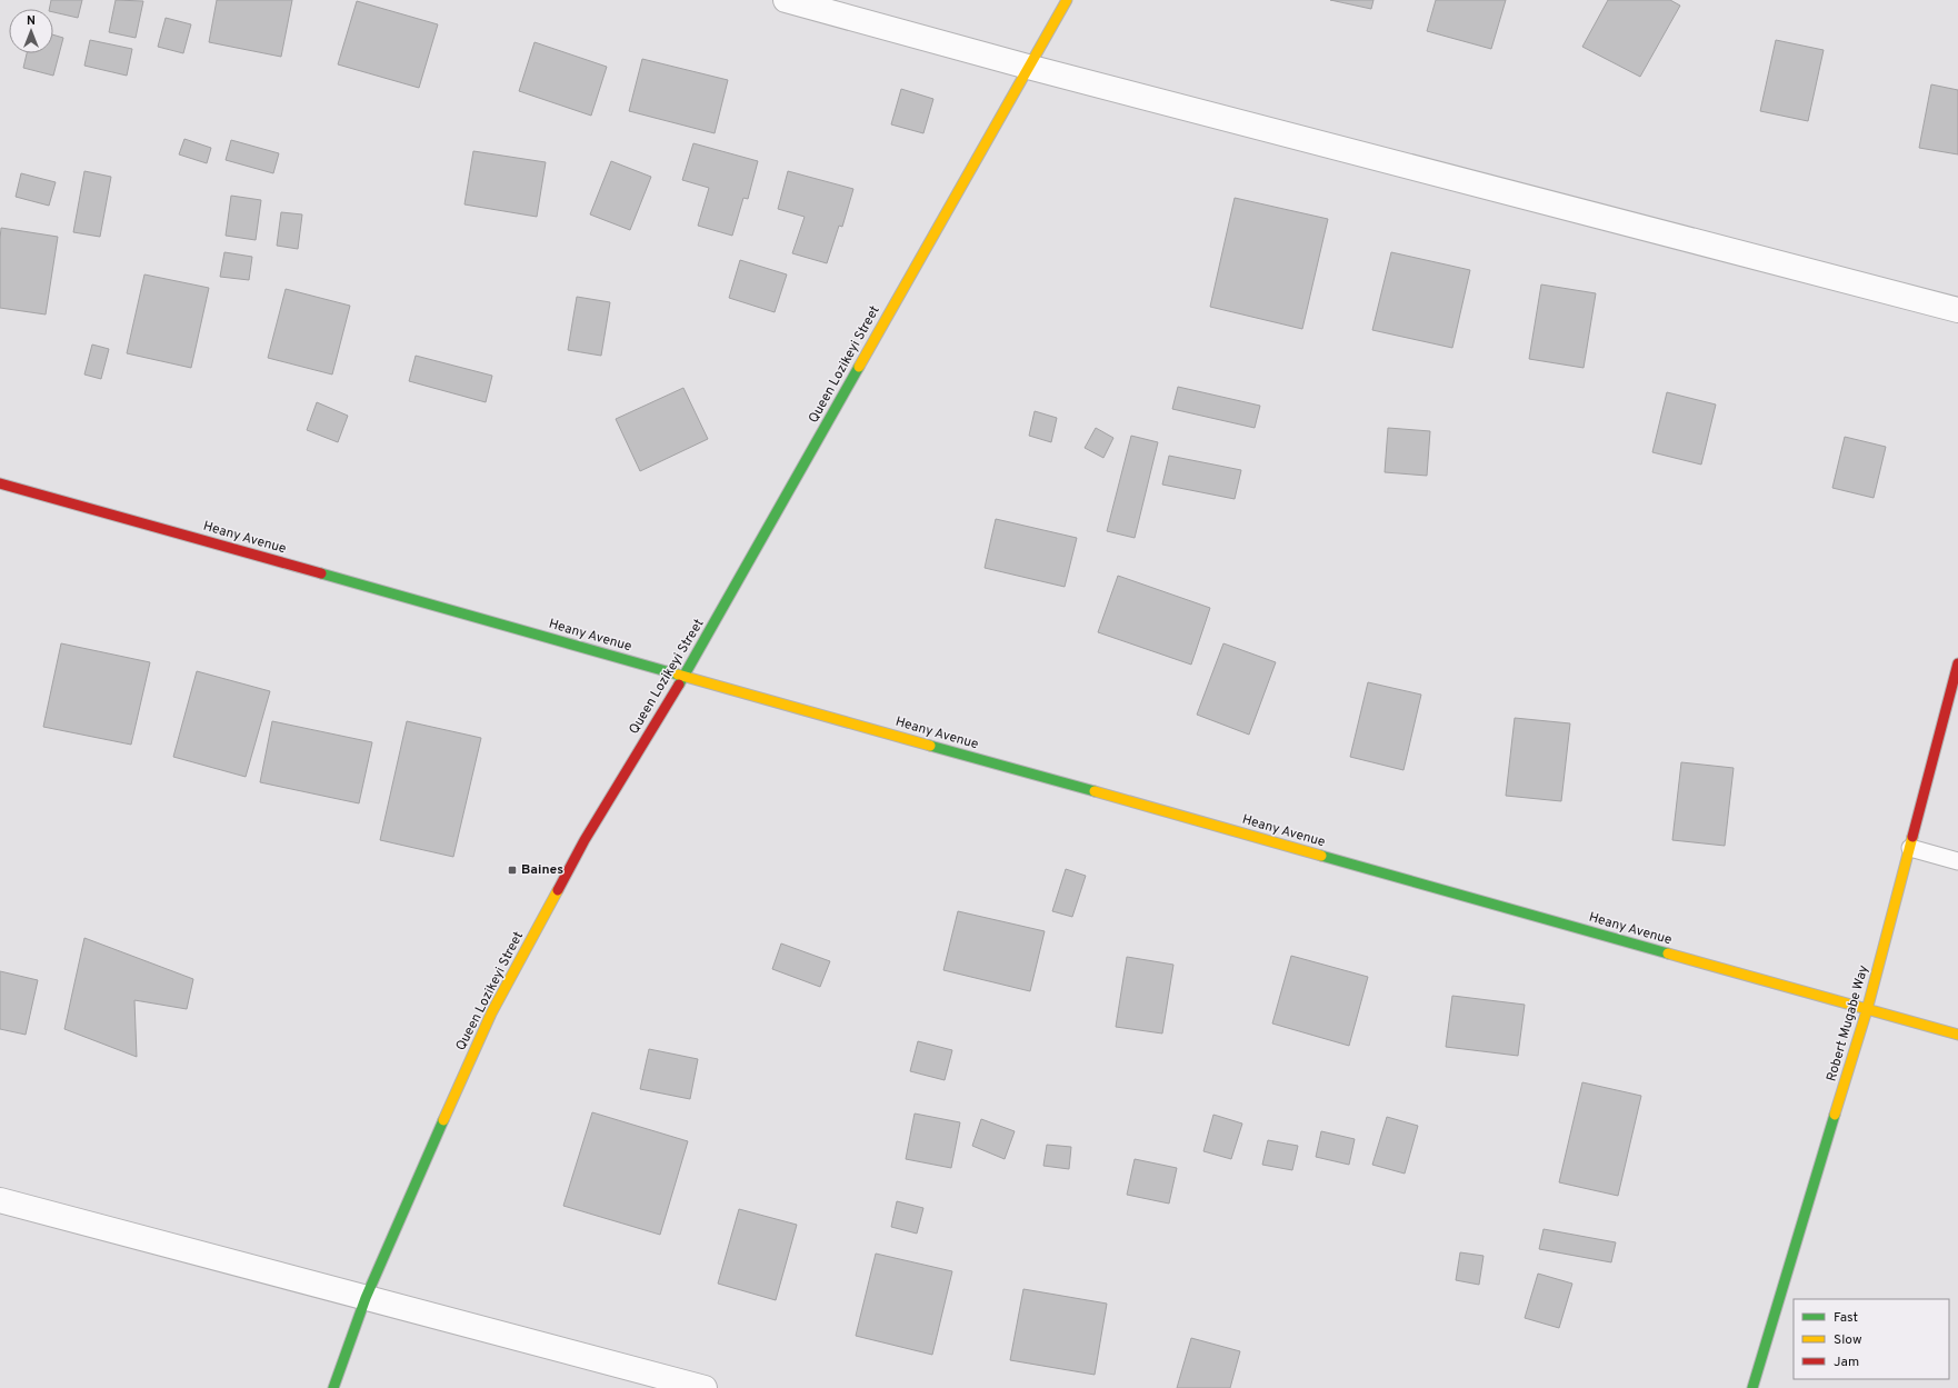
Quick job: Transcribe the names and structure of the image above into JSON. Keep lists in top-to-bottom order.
{
  "streets": {
    "street": ["Queen Lozikeyi Street", "Heany Avenue", "Robert Mugabe Way"]
  },
  "crossings": [
    ["Queen Lozikeyi Street", "Heany Avenue"],
    ["Heany Avenue", "Robert Mugabe Way"]
  ],
  "places": {
    "transit": ["Baines"]
  },
  "legend": ["Fast", "Slow", "Jam"],
  "north": "top"
}
